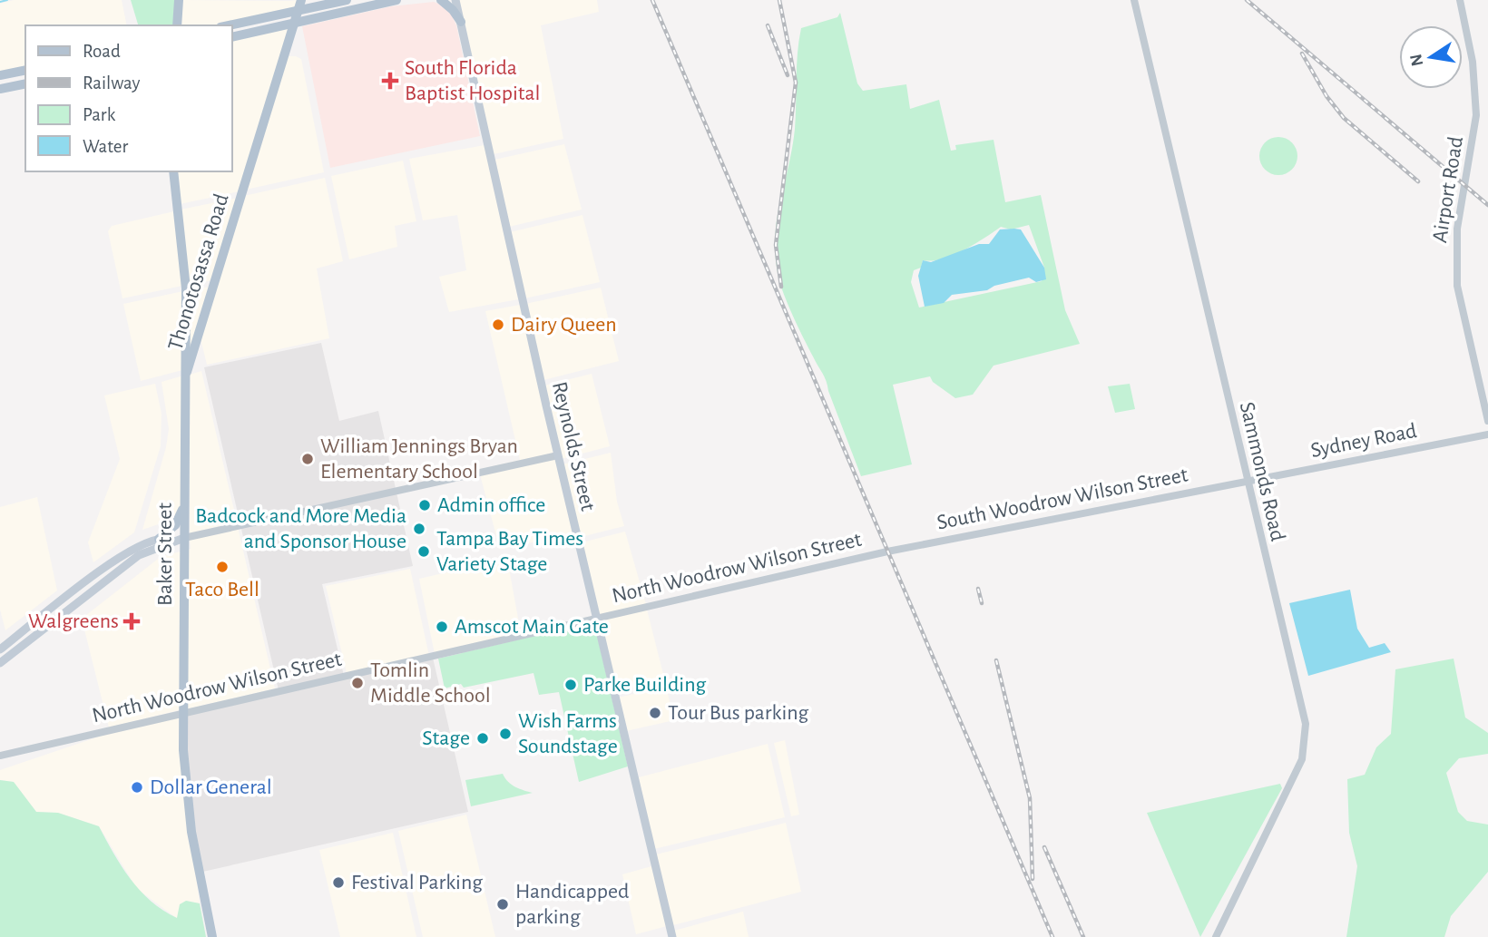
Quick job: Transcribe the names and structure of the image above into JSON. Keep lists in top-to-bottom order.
{
  "streets": {
    "main road": ["Thonotosassa Road", "Reynolds Street", "Baker Street"],
    "street": [
      "Airport Road",
      "Sydney Road",
      "Sammonds Road",
      "South Woodrow Wilson Street",
      "North Woodrow Wilson Street"
    ]
  },
  "crossings": [
    ["Thonotosassa Road", "Baker Street"],
    ["Sydney Road", "Sammonds Road"],
    ["Sydney Road", "South Woodrow Wilson Street"],
    ["Reynolds Street", "North Woodrow Wilson Street"],
    ["Sammonds Road", "South Woodrow Wilson Street"],
    ["South Woodrow Wilson Street", "North Woodrow Wilson Street"],
    ["Baker Street", "North Woodrow Wilson Street"]
  ],
  "places": {
    "health": ["South Florida Baptist Hospital", "Walgreens"],
    "other": [
      "Dairy Queen",
      "William Jennings Bryan Elementary School",
      "Admin office",
      "Badcock and More Media and Sponsor House",
      "Tampa Bay Times Variety Stage",
      "Taco Bell",
      "Amscot Main Gate",
      "Tomlin Middle School",
      "Parke Building",
      "Tour Bus parking",
      "Wish Farms Soundstage",
      "Stage",
      "Dollar General",
      "Festival Parking",
      "Handicapped parking"
    ]
  },
  "legend": [
    "Road",
    "Railway",
    "Park",
    "Water"
  ],
  "north": "left"
}
